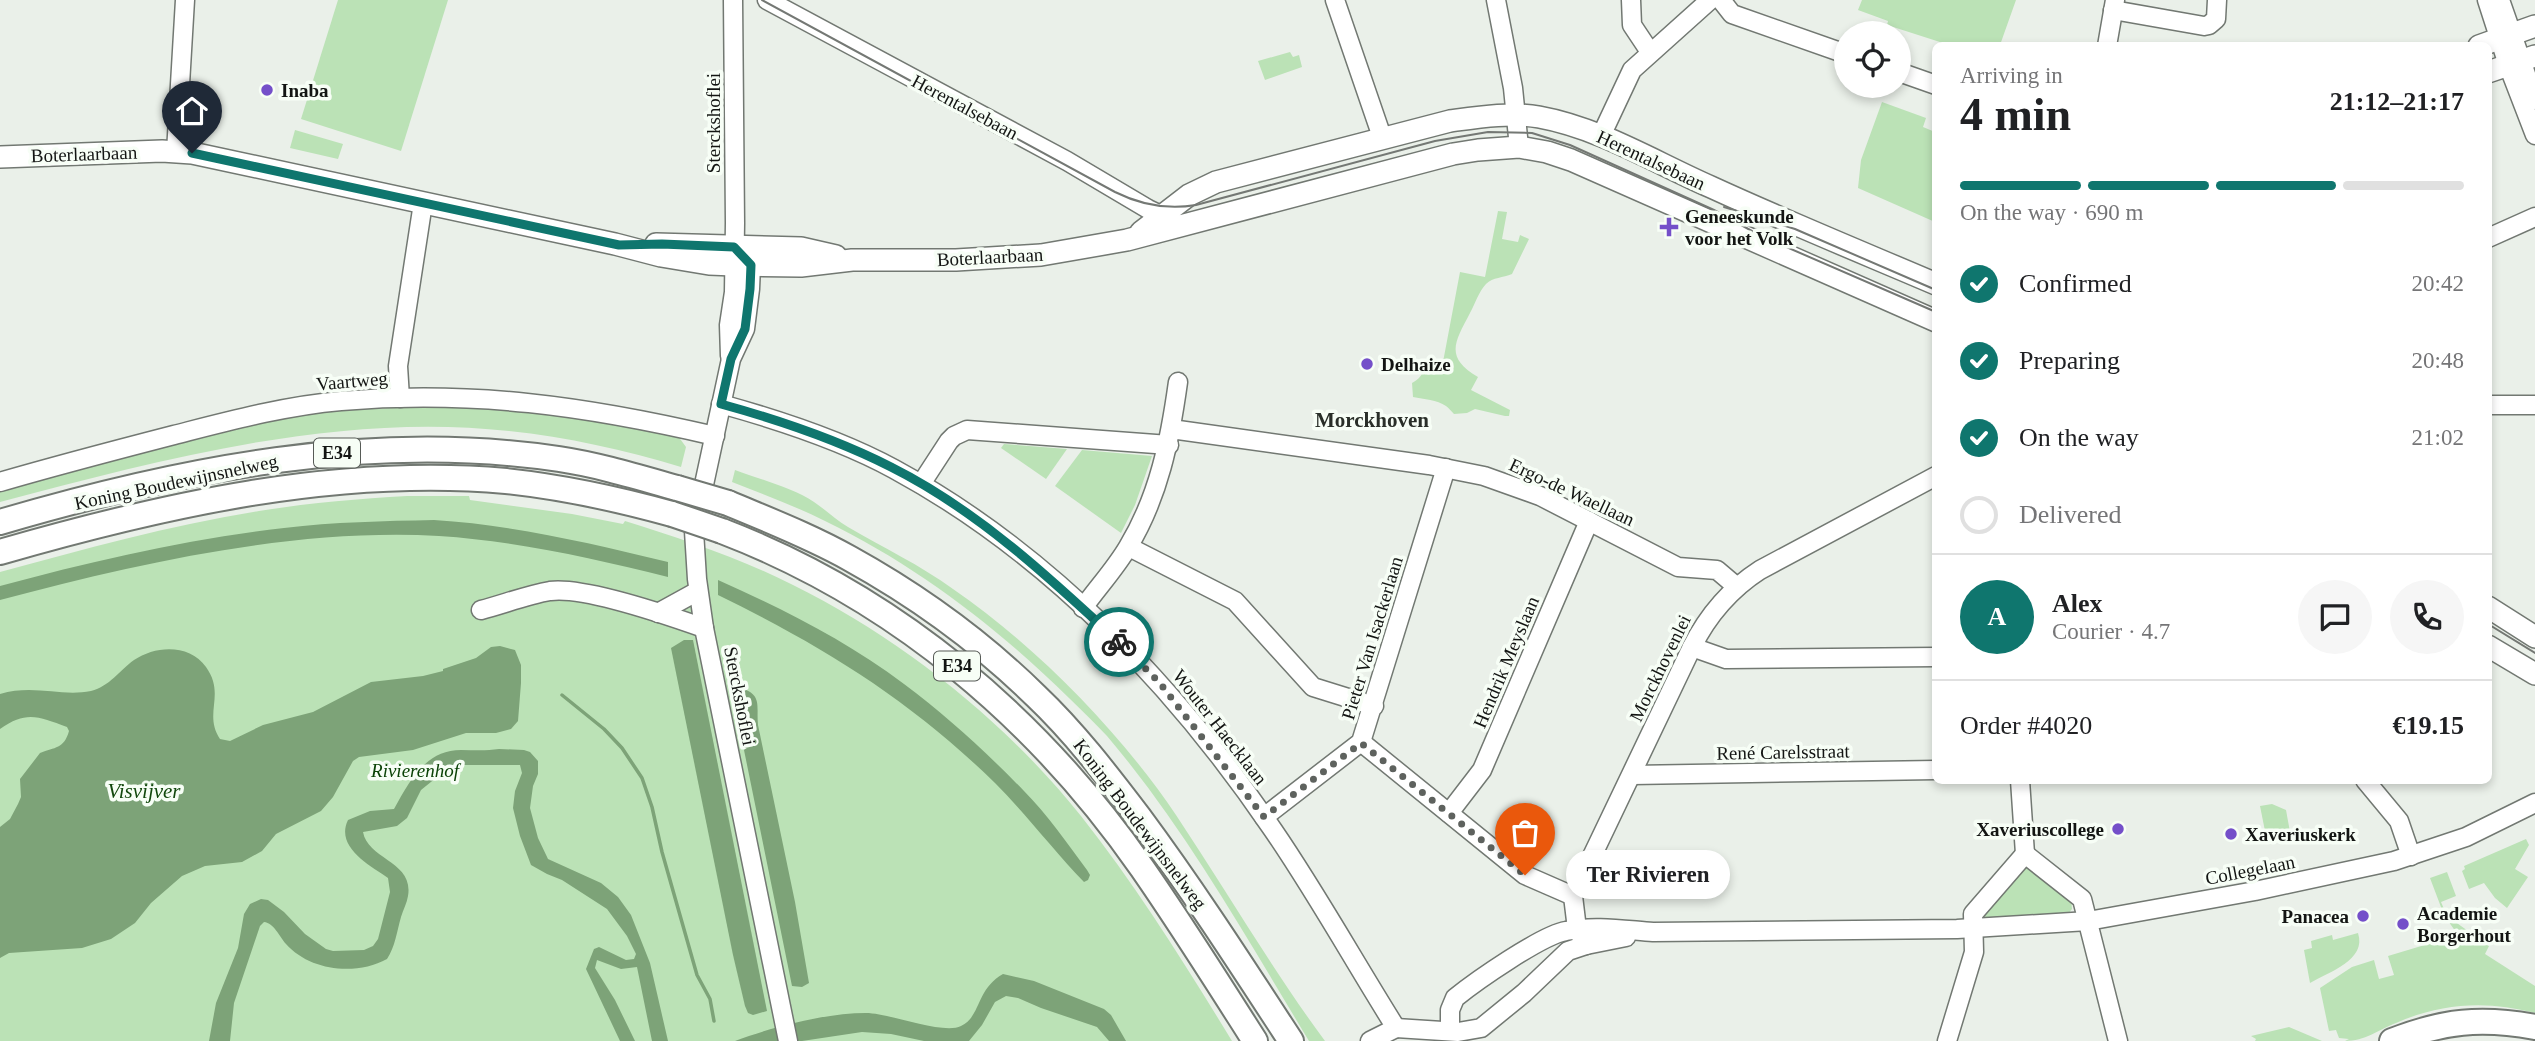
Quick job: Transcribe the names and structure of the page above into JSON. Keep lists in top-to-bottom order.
{
  "streets": {
    "highway": ["E34", "Koning Boudewijnsnelweg"],
    "main road": ["Herentalsebaan", "Boterlaarbaan"],
    "street": [
      "Sterckshoflei",
      "Vaartweg",
      "Ergo-de Waellaan",
      "Pieter Van Isackerlaan",
      "Hendrik Meyslaan",
      "Morckhovenlei",
      "Wouter Haecklaan",
      "René Carelsstraat",
      "Collegelaan"
    ]
  },
  "crossings": [
    ["Herentalsebaan", "Boterlaarbaan"],
    ["Sterckshoflei", "Boterlaarbaan"],
    ["Sterckshoflei", "Vaartweg"],
    ["Sterckshoflei", "Wouter Haecklaan"],
    ["Ergo-de Waellaan", "Pieter Van Isackerlaan"],
    ["Ergo-de Waellaan", "Hendrik Meyslaan"],
    ["Ergo-de Waellaan", "Morckhovenlei"],
    ["Ergo-de Waellaan", "Wouter Haecklaan"],
    ["Pieter Van Isackerlaan", "Wouter Haecklaan"],
    ["Morckhovenlei", "René Carelsstraat"],
    ["Wouter Haecklaan", "Collegelaan"]
  ],
  "districts": ["Morckhoven"],
  "water": ["Visvijver"],
  "parks": ["Rivierenhof"],
  "places": {
    "other": [
      "Inaba",
      "Delhaize",
      "Xaveriuscollege",
      "Xaveriuskerk",
      "Ter Rivieren",
      "Panacea",
      "Academie Borgerhout"
    ],
    "health": ["Geneeskunde voor het Volk"]
  },
  "page": {
    "heading": ["4 min", "Arriving in", "21:12–21:17"],
    "panel": [
      "Alex",
      "Courier · 4.7",
      "Order #4020",
      "€19.15"
    ],
    "bar": "On the way · 690 m",
    "list": [
      ["Confirmed", "20:42"],
      ["Preparing", "20:48"],
      ["On the way", "21:02"],
      "Delivered"
    ],
    "round": "A",
    "bubble": "Ter Rivieren"
  }
}
